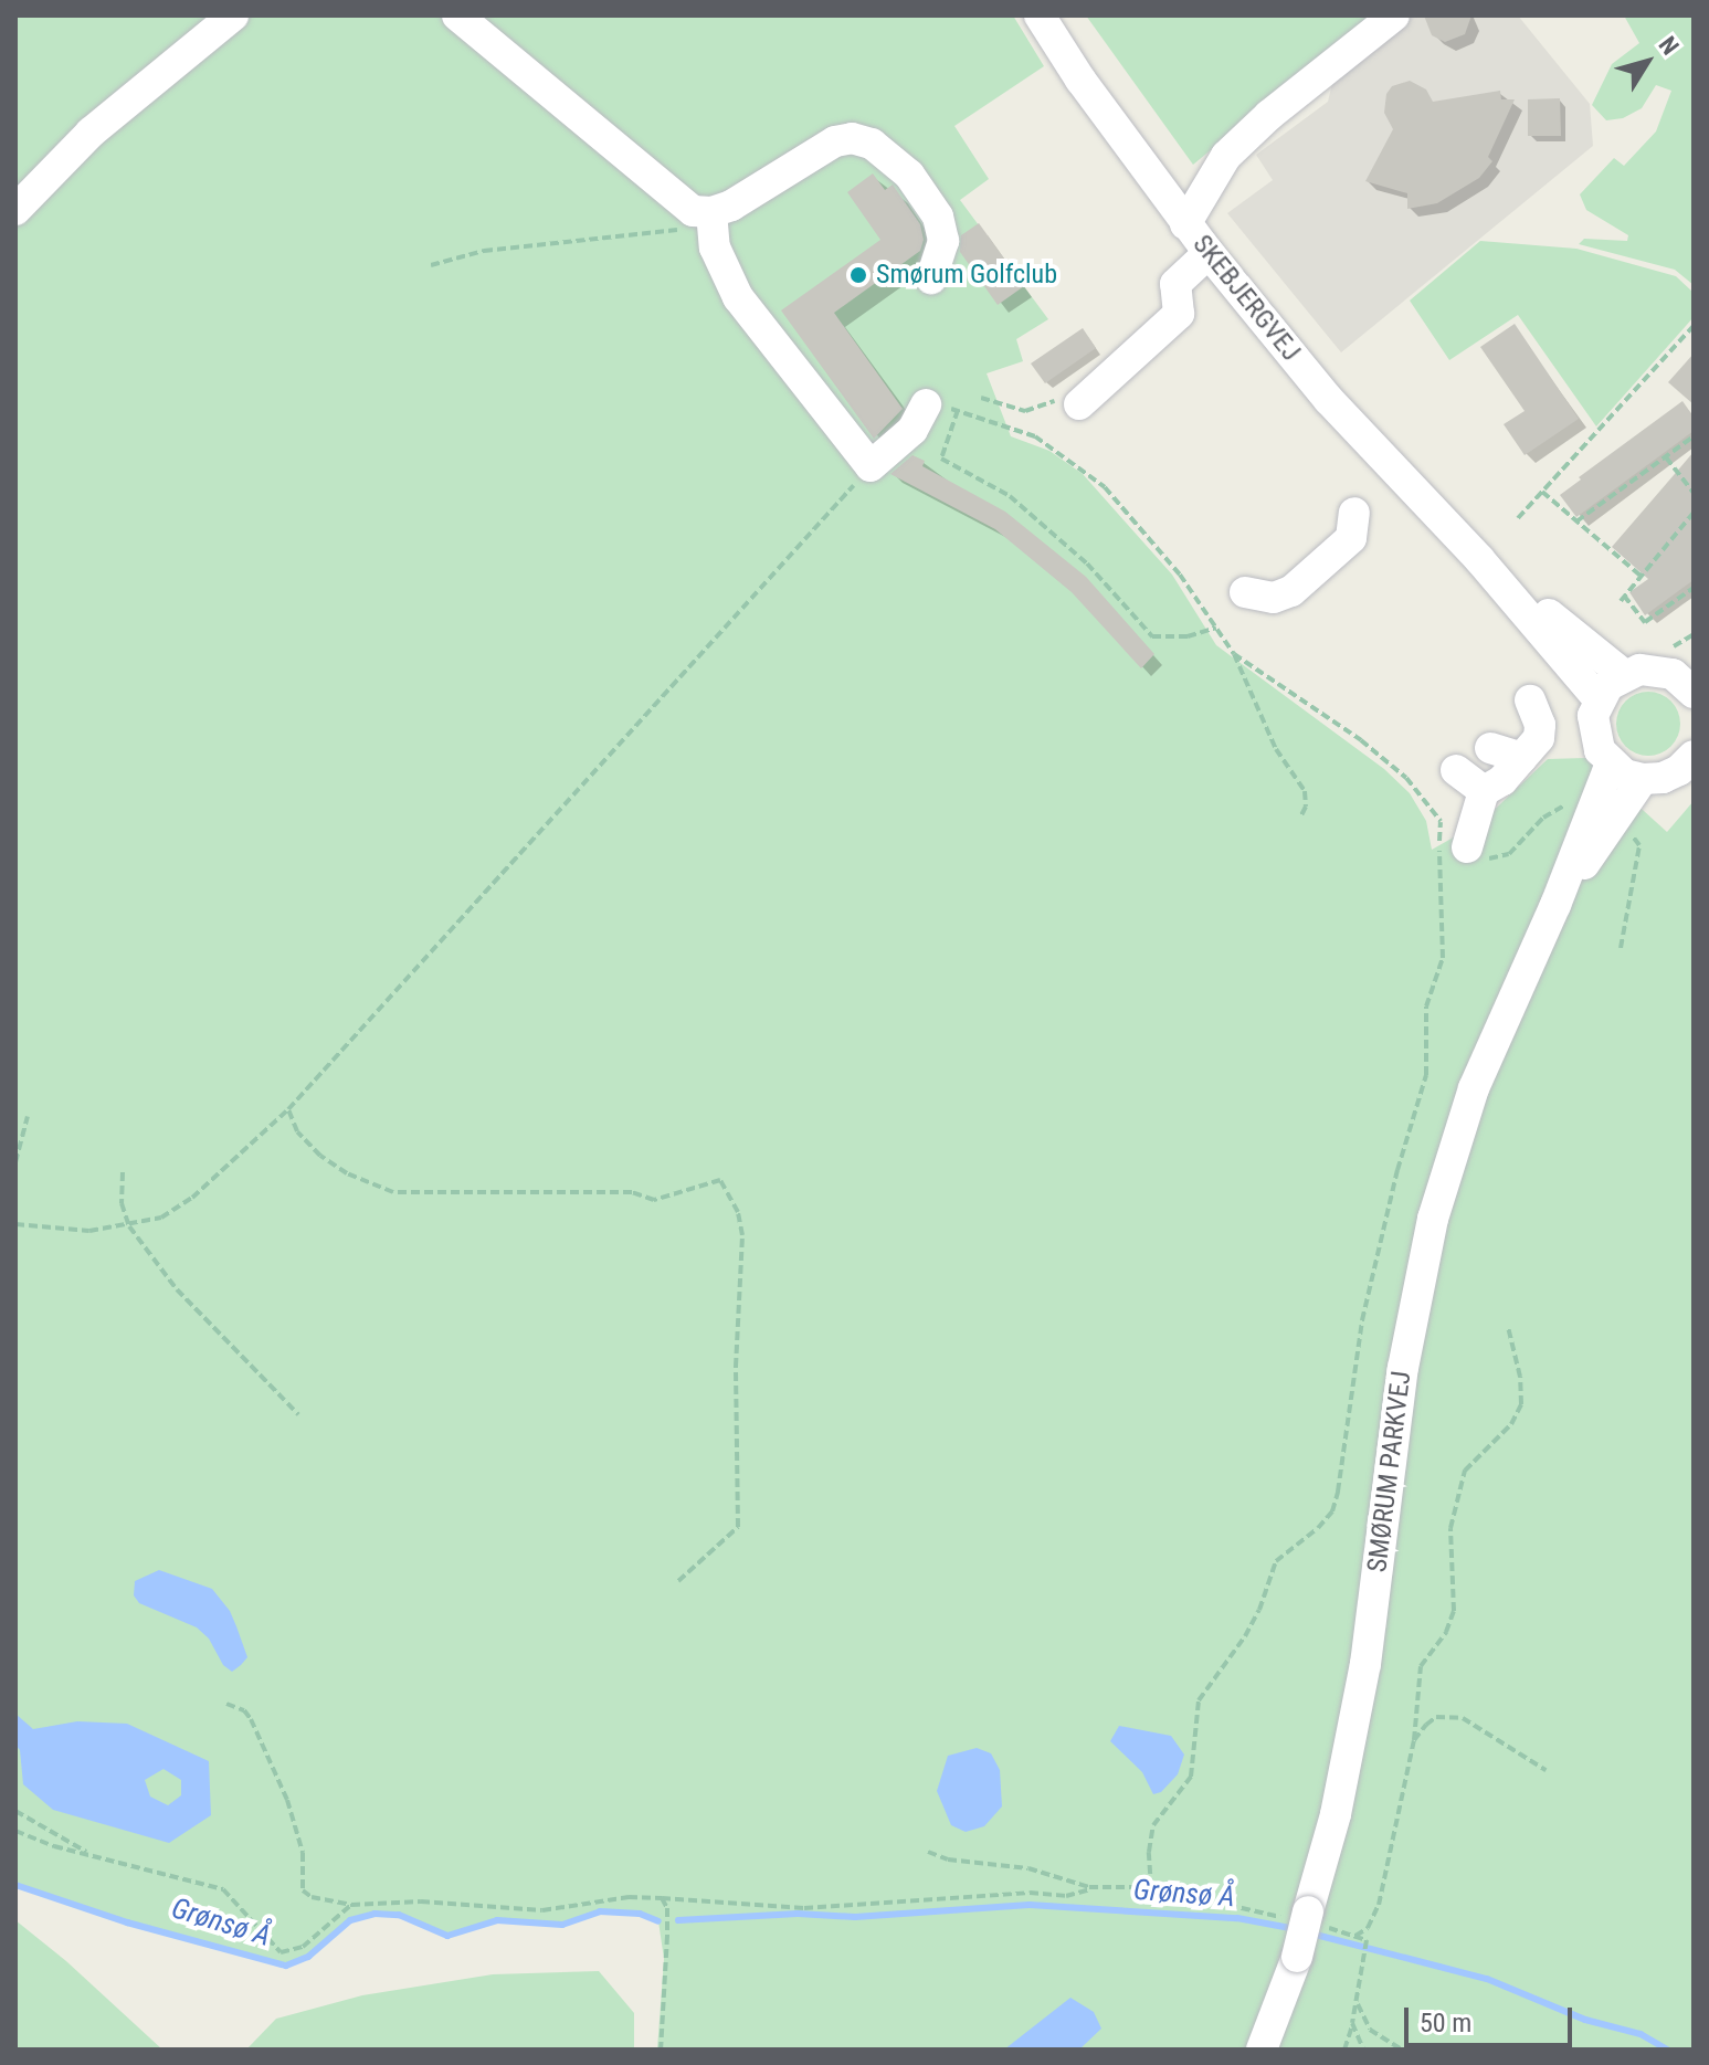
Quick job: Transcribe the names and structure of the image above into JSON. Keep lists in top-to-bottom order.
{
  "streets": {
    "street": ["SKEBJERGVEJ", "SMØRUM PARKVEJ"]
  },
  "water": ["Grønsø Å"],
  "places": ["Smørum Golfclub"],
  "scale_bar": "50 m",
  "north": "top right"
}
